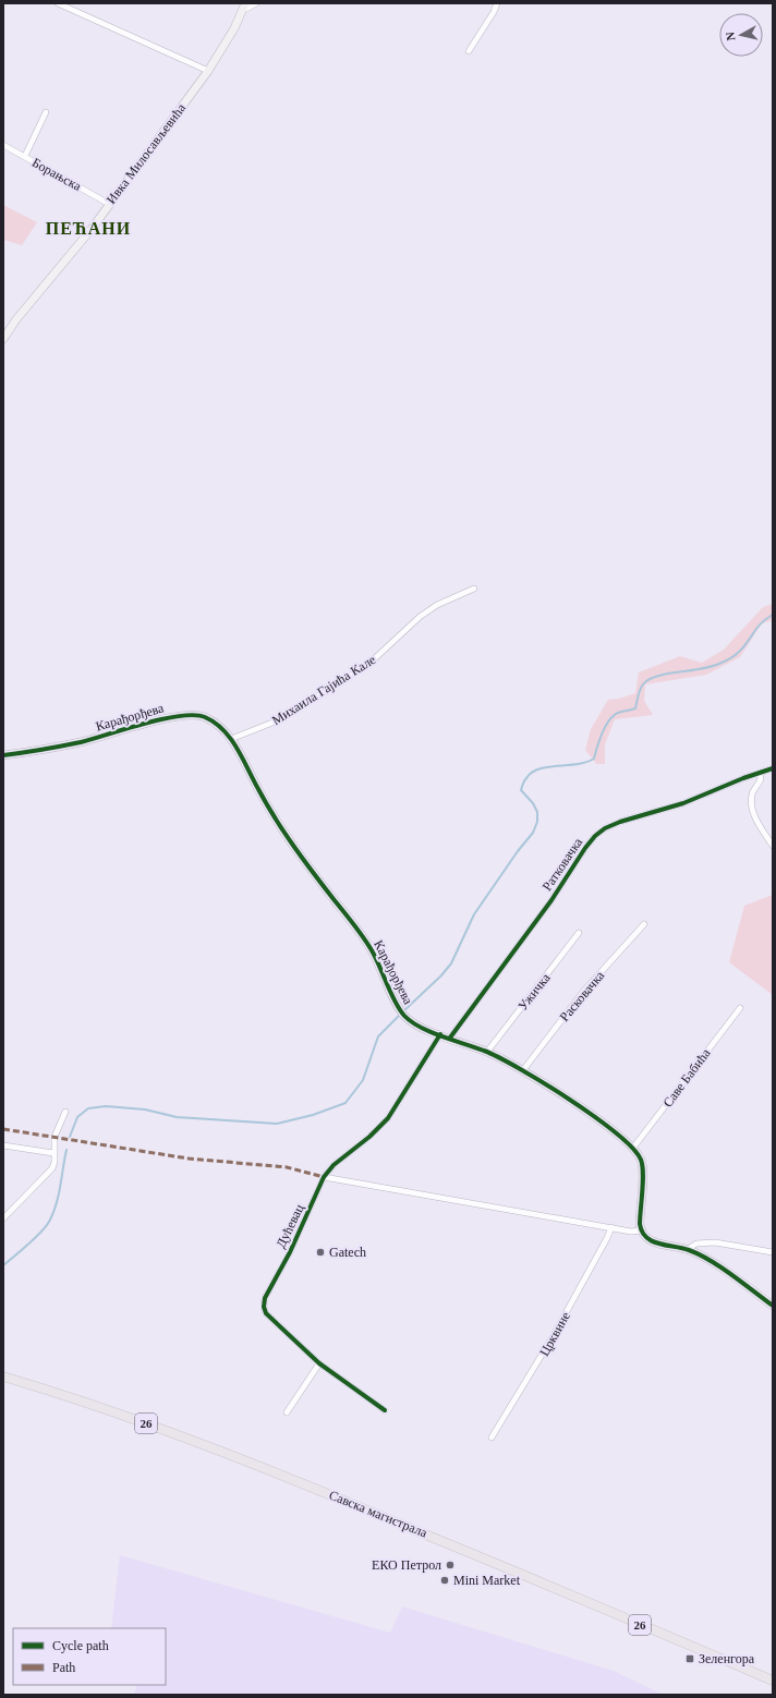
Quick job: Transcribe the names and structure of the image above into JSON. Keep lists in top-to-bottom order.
{
  "streets": {
    "main road": ["26", "Савска магистрала"],
    "street": [
      "Ивка Милосављевића",
      "Борањска",
      "Михаила Гајића Кале",
      "Карађорђева",
      "Ратковачка",
      "Ужичка",
      "Расковачка",
      "Саве Бабића",
      "Дућевац",
      "Црквине"
    ]
  },
  "crossings": [
    ["Ивка Милосављевића", "Борањска"],
    ["Михаила Гајића Кале", "Карађорђева"],
    ["Карађорђева", "Ратковачка"],
    ["Карађорђева", "Ужичка"],
    ["Карађорђева", "Расковачка"],
    ["Карађорђева", "Саве Бабића"],
    ["Карађорђева", "Дућевац"]
  ],
  "districts": ["ПЕЋАНИ"],
  "places": {
    "other": ["Gatech", "ЕКО Петрол", "Mini Market"],
    "transit": ["Зеленгора"]
  },
  "legend": ["Cycle path", "Path"],
  "north": "left"
}
